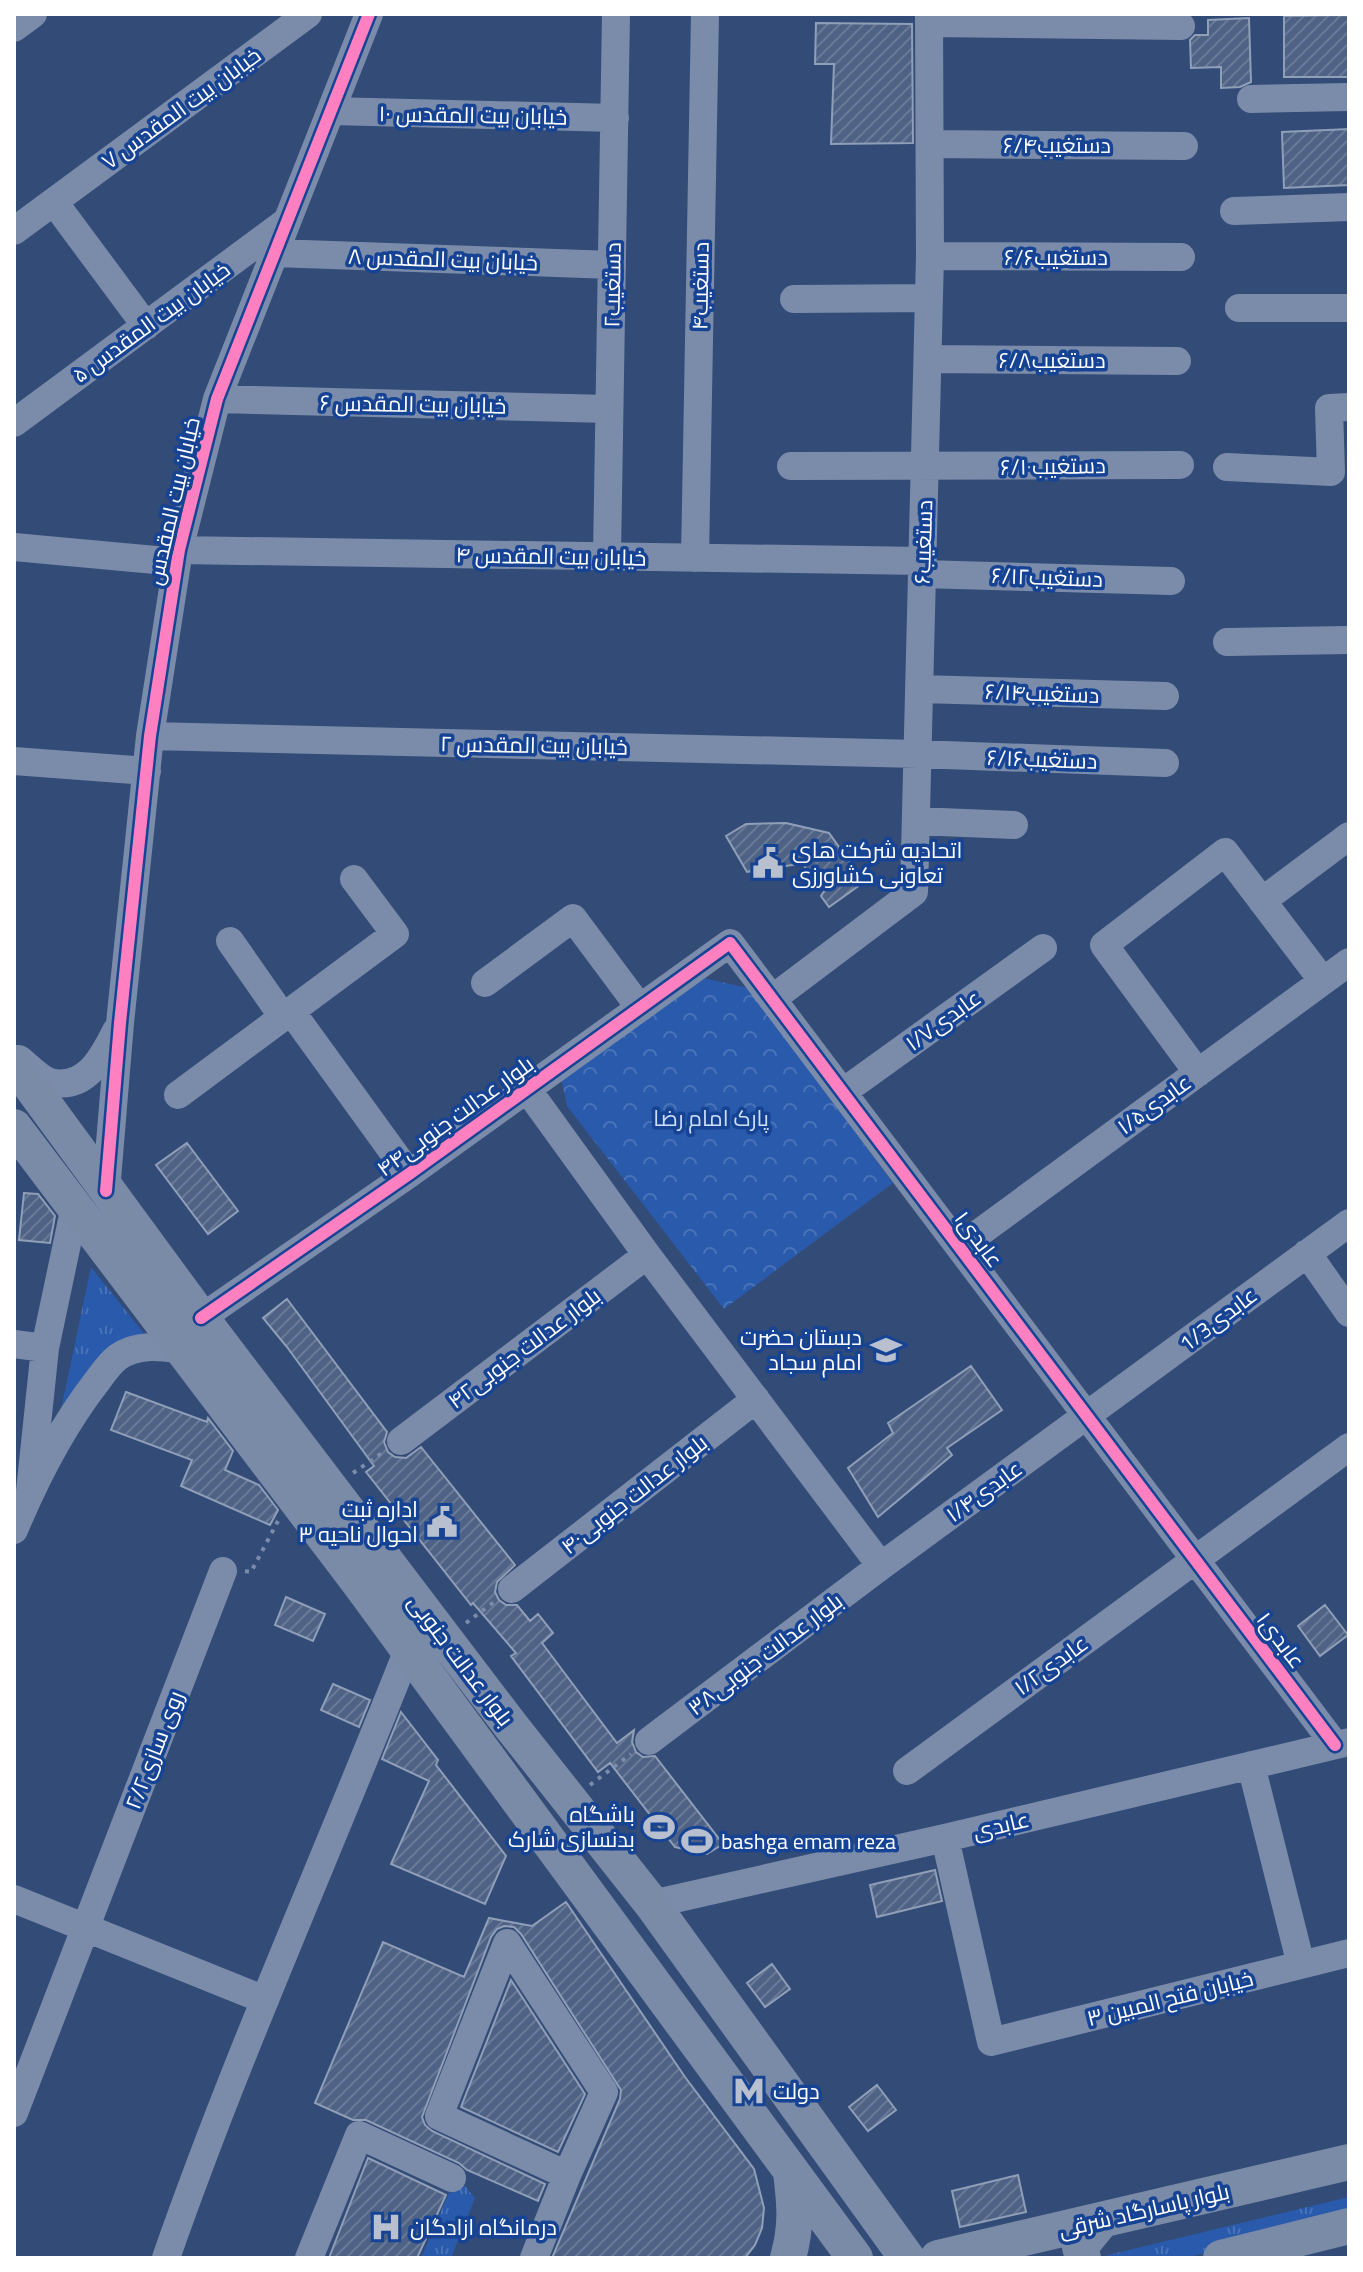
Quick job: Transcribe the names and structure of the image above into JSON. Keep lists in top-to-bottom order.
{
  "streets": {
    "main road": ["بلوار عدالت جنوبی", "بلوار پاسارگاد شرقی"],
    "street": [
      "خیابان بیت المقدس ۷",
      "خیابان بیت المقدس ۱۰",
      "دستغیب۶/۴",
      "دستغیب۶/۶",
      "خیابان بیت المقدس ۸",
      "۲دستغیب",
      "دستغیب۴",
      "خیابان بیت المقدس ۵",
      "دستغیب۶/۸",
      "خیابان بیت المقدس ۶",
      "دستغیب۶/۱۰",
      "خیابان بیت المقدس",
      "دستغیب۶",
      "خیابان بیت المقدس ۴",
      "دستغیب۶/۱۲",
      "دستغیب۶/۱۴",
      "خیابان بیت المقدس ۲",
      "دستغیب۶/۱۶",
      "عابدی۱/۷",
      "عابدی۱/۵",
      "بلوار عدالت جنوبی۴۴",
      "۱عابدی",
      "عابدی1/3",
      "بلوار عدالت جنوبی۴۲",
      "عابدی۱/۴",
      "بلوار عدالت جنوبی۴۰",
      "عابدی۱",
      "بلوار عدالت جنوبی۳۸",
      "عابدی۱/۲",
      "روی سازی۲/۲",
      "عابدی",
      "خیابان فتح المبین ۳"
    ]
  },
  "crossings": [
    ["خیابان بیت المقدس ۱۰", "۲دستغیب"],
    ["خیابان بیت المقدس ۱۰", "خیابان بیت المقدس"],
    ["دستغیب۶/۴", "دستغیب۶"],
    ["دستغیب۶/۶", "دستغیب۶"],
    ["خیابان بیت المقدس ۸", "۲دستغیب"],
    ["خیابان بیت المقدس ۸", "خیابان بیت المقدس"],
    ["۲دستغیب", "خیابان بیت المقدس ۶"],
    ["۲دستغیب", "خیابان بیت المقدس ۴"],
    ["دستغیب۴", "خیابان بیت المقدس ۴"],
    ["خیابان بیت المقدس ۵", "خیابان بیت المقدس"],
    ["دستغیب۶/۸", "دستغیب۶"],
    ["خیابان بیت المقدس ۶", "خیابان بیت المقدس"],
    ["دستغیب۶/۱۰", "دستغیب۶"],
    ["خیابان بیت المقدس", "خیابان بیت المقدس ۴"],
    ["خیابان بیت المقدس", "خیابان بیت المقدس ۲"],
    ["خیابان بیت المقدس", "بلوار عدالت جنوبی"],
    ["دستغیب۶", "خیابان بیت المقدس ۴"],
    ["دستغیب۶", "دستغیب۶/۱۲"],
    ["دستغیب۶", "دستغیب۶/۱۴"],
    ["دستغیب۶", "خیابان بیت المقدس ۲"],
    ["دستغیب۶", "دستغیب۶/۱۶"],
    ["دستغیب۶", "۱عابدی"],
    ["خیابان بیت المقدس ۴", "دستغیب۶/۱۲"],
    ["خیابان بیت المقدس ۲", "دستغیب۶/۱۶"],
    ["عابدی۱/۷", "۱عابدی"],
    ["عابدی۱/۵", "۱عابدی"],
    ["بلوار عدالت جنوبی۴۴", "۱عابدی"],
    ["بلوار عدالت جنوبی۴۴", "بلوار عدالت جنوبی"],
    ["۱عابدی", "عابدی1/3"],
    ["۱عابدی", "عابدی۱/۴"],
    ["۱عابدی", "عابدی۱"],
    ["۱عابدی", "عابدی۱/۲"],
    ["عابدی1/3", "عابدی۱/۴"],
    ["عابدی۱/۴", "بلوار عدالت جنوبی۳۸"],
    ["عابدی۱", "عابدی۱/۲"],
    ["عابدی۱", "عابدی"],
    ["بلوار عدالت جنوبی", "عابدی"],
    ["عابدی", "خیابان فتح المبین ۳"]
  ],
  "parks": ["پارک امام رضا"],
  "places": {
    "public building": ["اتحادیه شرکت های تعاونی کشاورزی", "اداره ثبت احوال ناحیه ۳"],
    "school or university": ["دبستان حضرت امام سجاد"],
    "sports": ["باشگاه بدنسازی شارک", "bashga emam reza"],
    "metro station": ["دولت"],
    "hospital": ["درمانگاه ازادگان"]
  }
}
